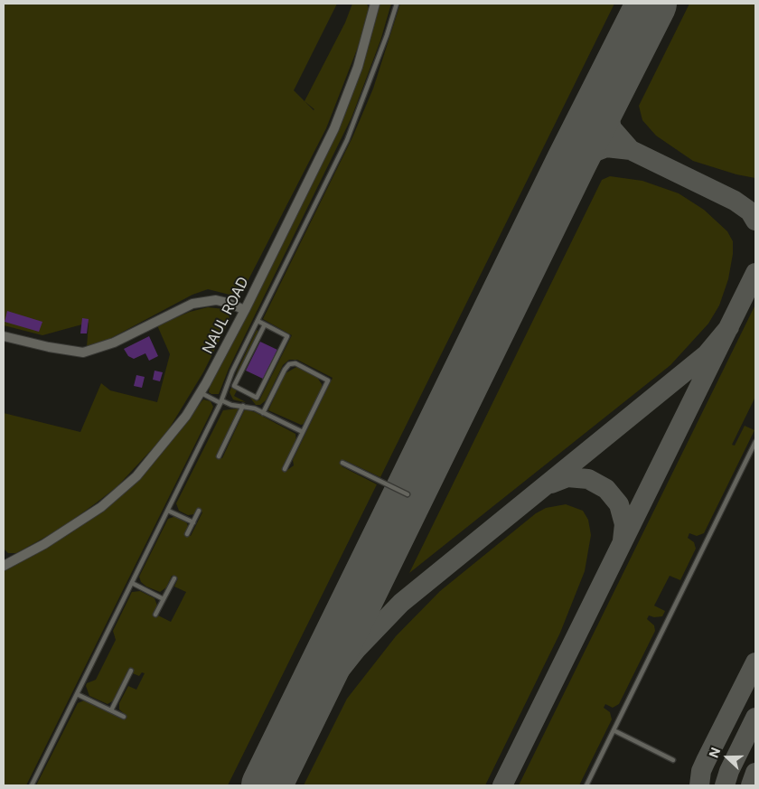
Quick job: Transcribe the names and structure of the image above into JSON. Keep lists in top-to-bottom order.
{
  "streets": {
    "street": ["NAUL ROAD"]
  },
  "north": "left"
}
